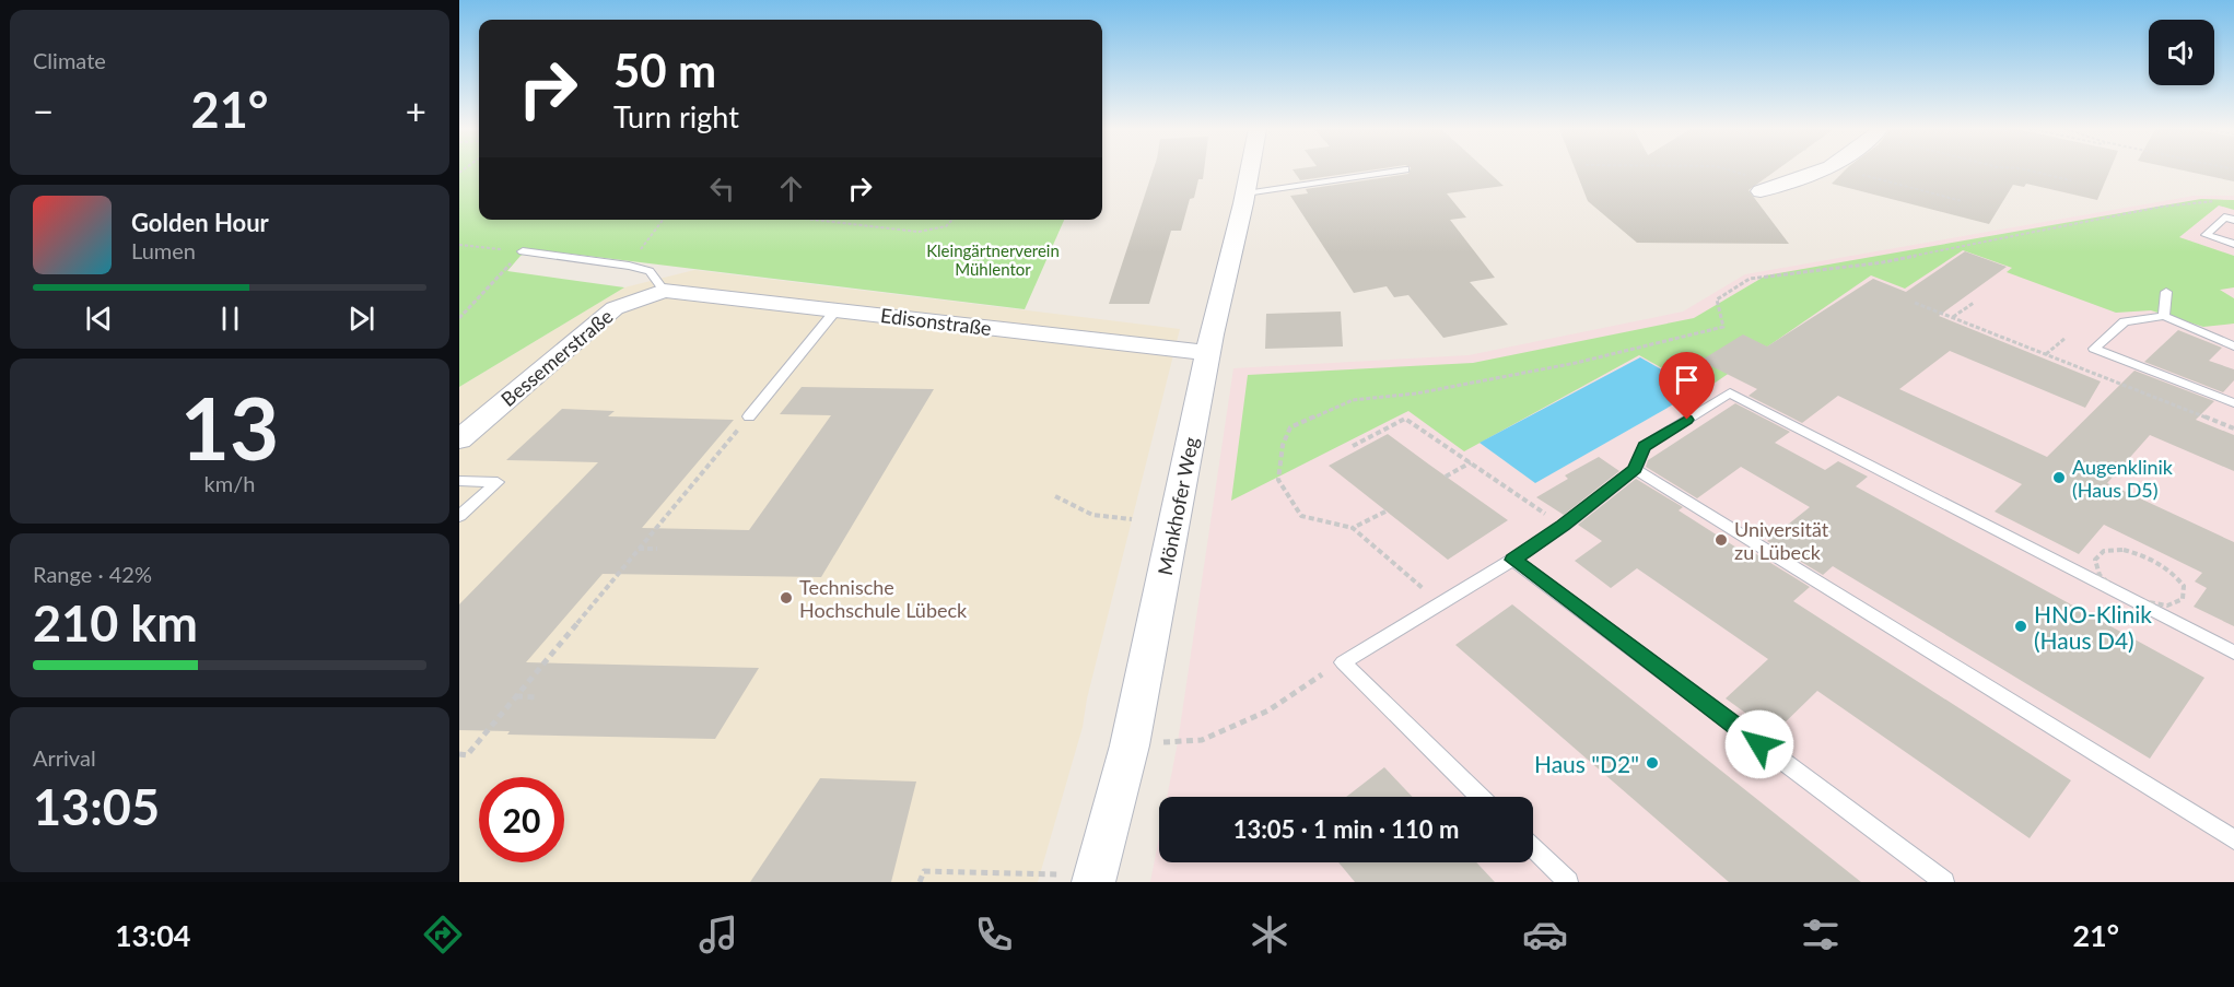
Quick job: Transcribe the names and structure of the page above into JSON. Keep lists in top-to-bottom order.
{
  "streets": {
    "street": ["Edisonstraße", "Bessemerstraße", "Mönkhofer Weg"]
  },
  "crossings": [
    ["Edisonstraße", "Bessemerstraße"],
    ["Edisonstraße", "Mönkhofer Weg"]
  ],
  "parks": ["Kleingärtnerverein Mühlentor"],
  "places": [
    "Augenklinik (Haus D5)",
    "Universität zu Lübeck",
    "Technische Hochschule Lübeck",
    "HNO-Klinik (Haus D4)",
    "Haus \"D2\""
  ],
  "page": {
    "tile": [
      "Climate",
      ["13", "km/h"],
      ["Range · 42%", "210 km"],
      ["Arrival", "13:05"]
    ],
    "turn": ["50 m", "Turn right"],
    "heat": ["−", "21°", "+"],
    "song": ["Golden Hour", "Lumen"],
    "limit": "20",
    "trip": "13:05 · 1 min · 110 m",
    "tabs": ["13:04", "21°"]
  }
}
